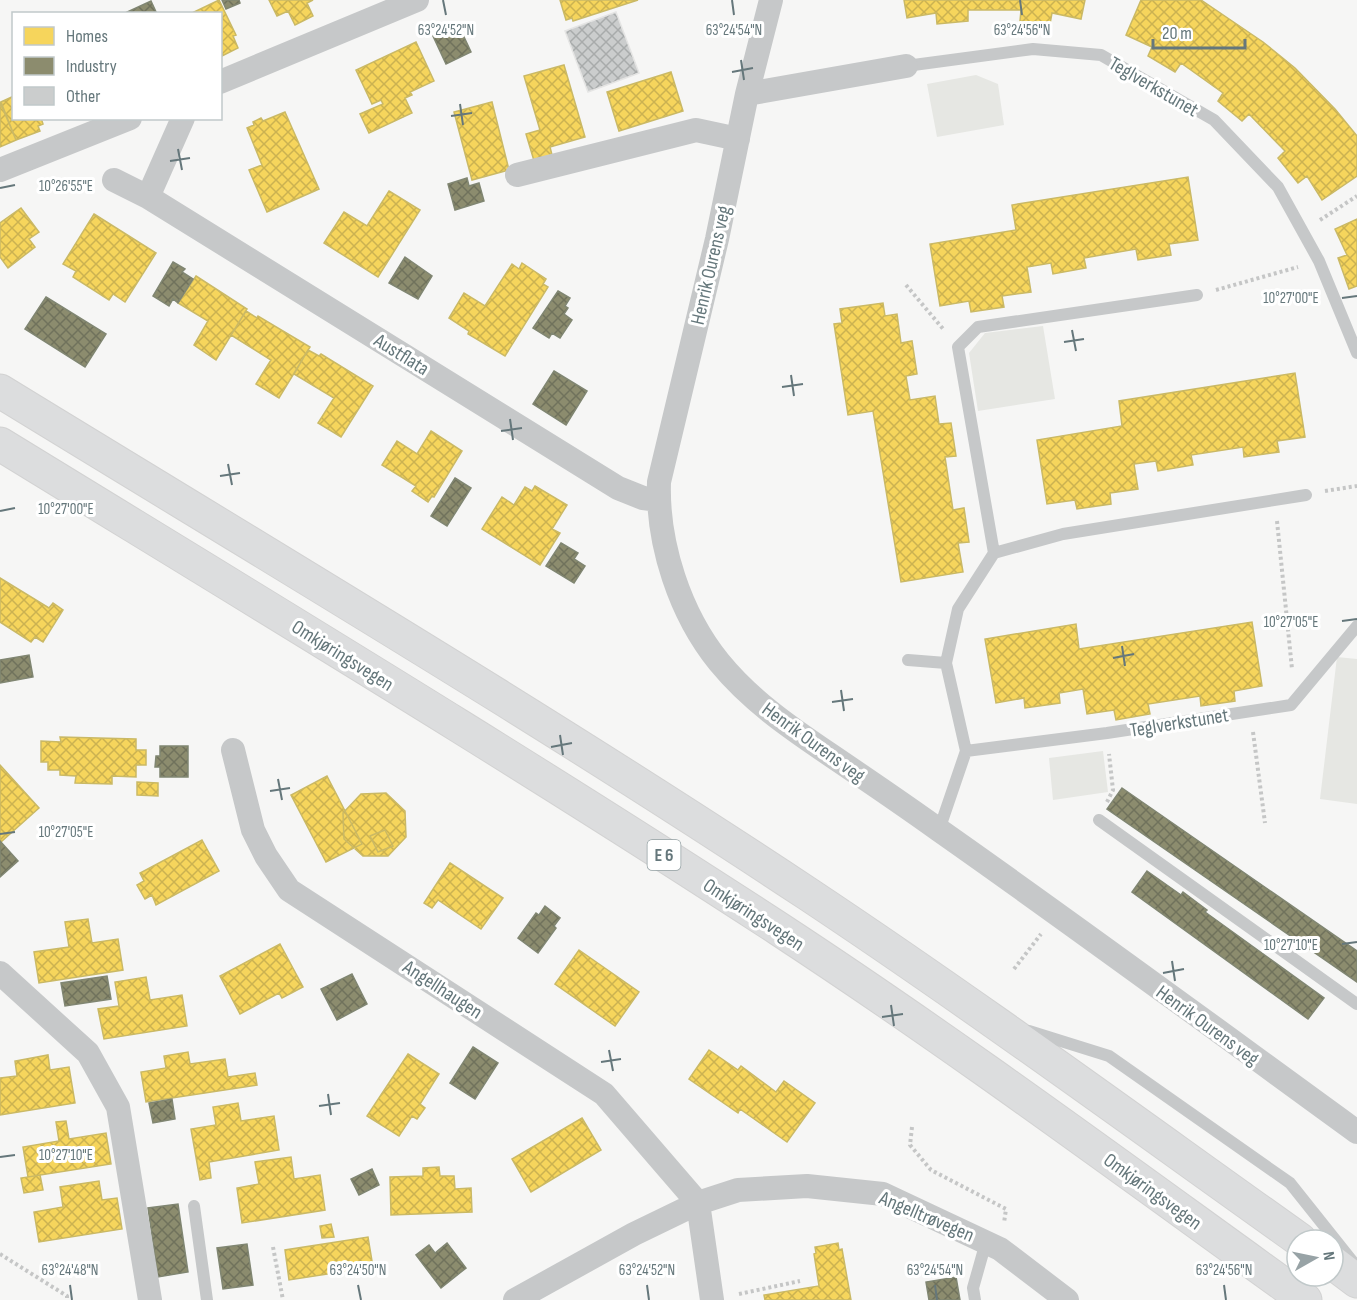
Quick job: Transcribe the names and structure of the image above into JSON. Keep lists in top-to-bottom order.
{
  "streets": {
    "highway": ["Omkjøringsvegen", "E 6"],
    "street": [
      "Teglverkstunet",
      "Henrik Ourens veg",
      "Austflata",
      "Angellhaugen",
      "Angelltrøvegen"
    ]
  },
  "crossings": [
    ["Teglverkstunet", "Henrik Ourens veg"],
    ["Henrik Ourens veg", "Austflata"],
    ["Angellhaugen", "Angelltrøvegen"]
  ],
  "legend": ["Homes", "Industry", "Other"],
  "scale_bar": "20 m",
  "north": "right",
  "coordinates": [
    "63°24'52\"N",
    "63°24'54\"N",
    "63°24'56\"N",
    "10°26'55\"E",
    "10°27'00\"E",
    "10°27'05\"E",
    "10°27'10\"E",
    "63°24'48\"N",
    "63°24'50\"N"
  ]
}
